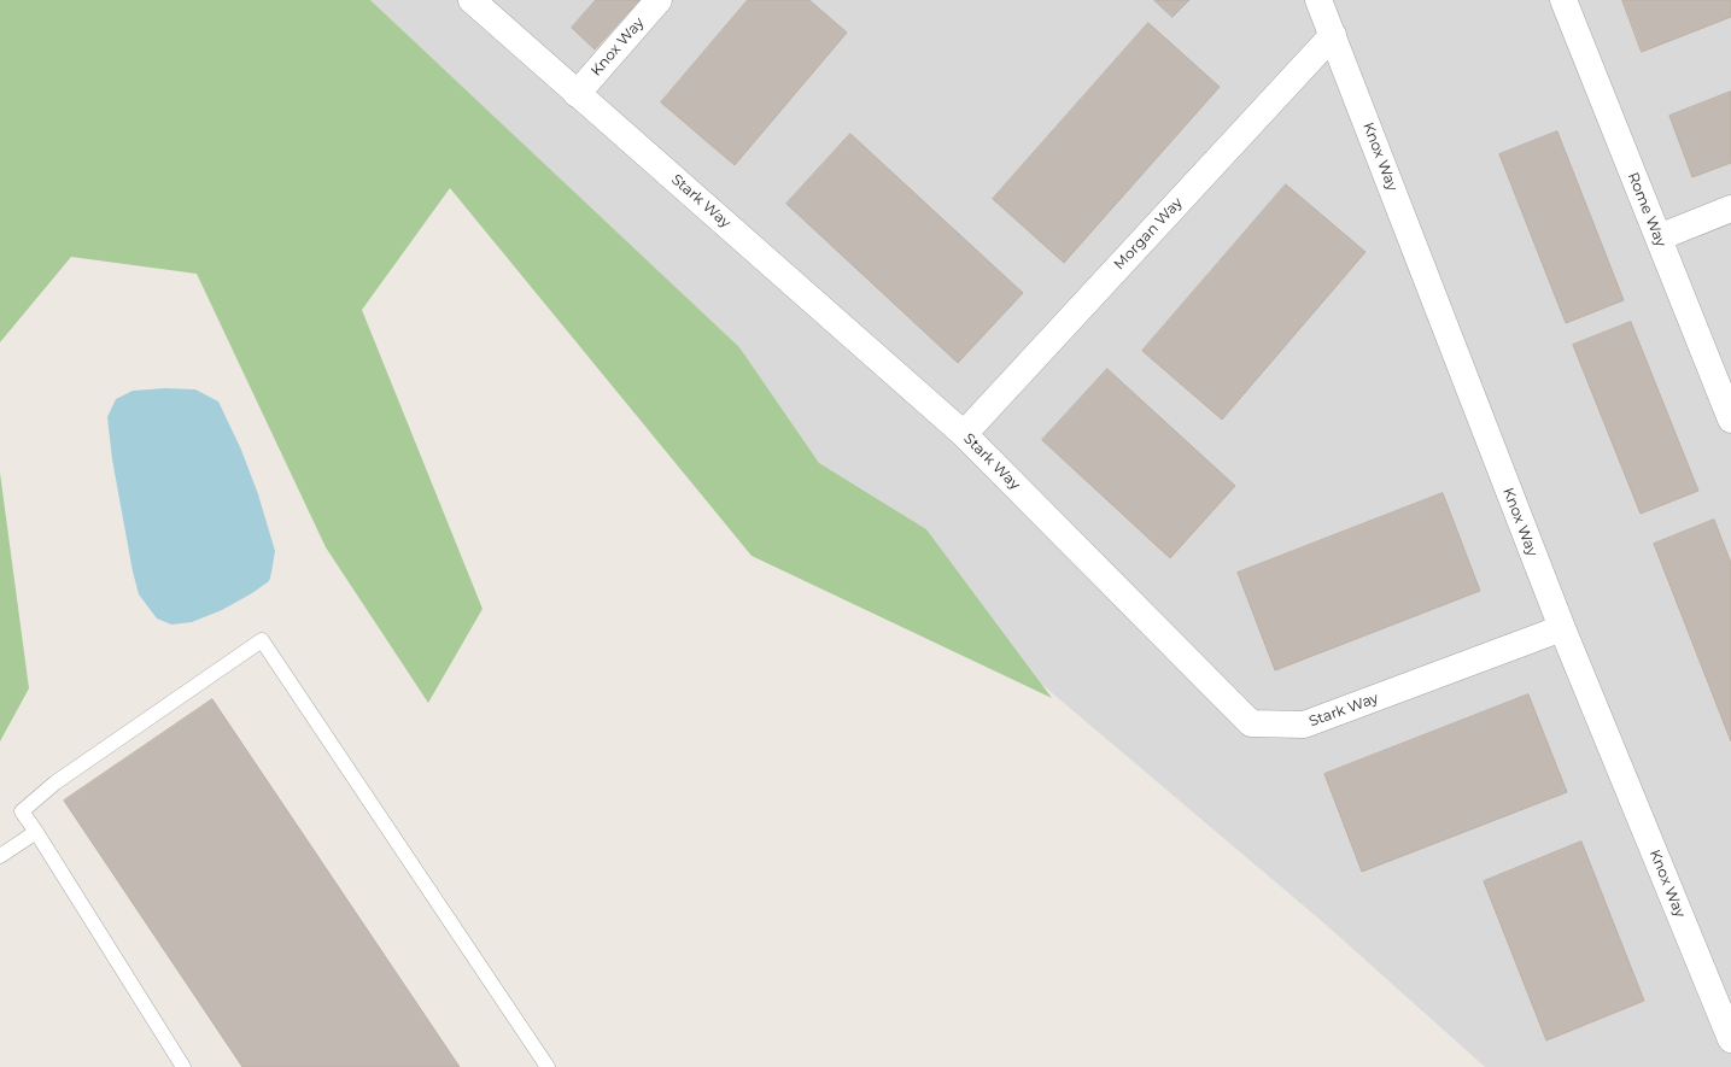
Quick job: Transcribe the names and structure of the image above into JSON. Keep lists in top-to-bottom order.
{
  "streets": {
    "street": [
      "Knox Way",
      "Stark Way",
      "Rome Way",
      "Morgan Way"
    ]
  },
  "crossings": [
    ["Knox Way", "Stark Way"],
    ["Knox Way", "Morgan Way"],
    ["Stark Way", "Morgan Way"]
  ]
}
